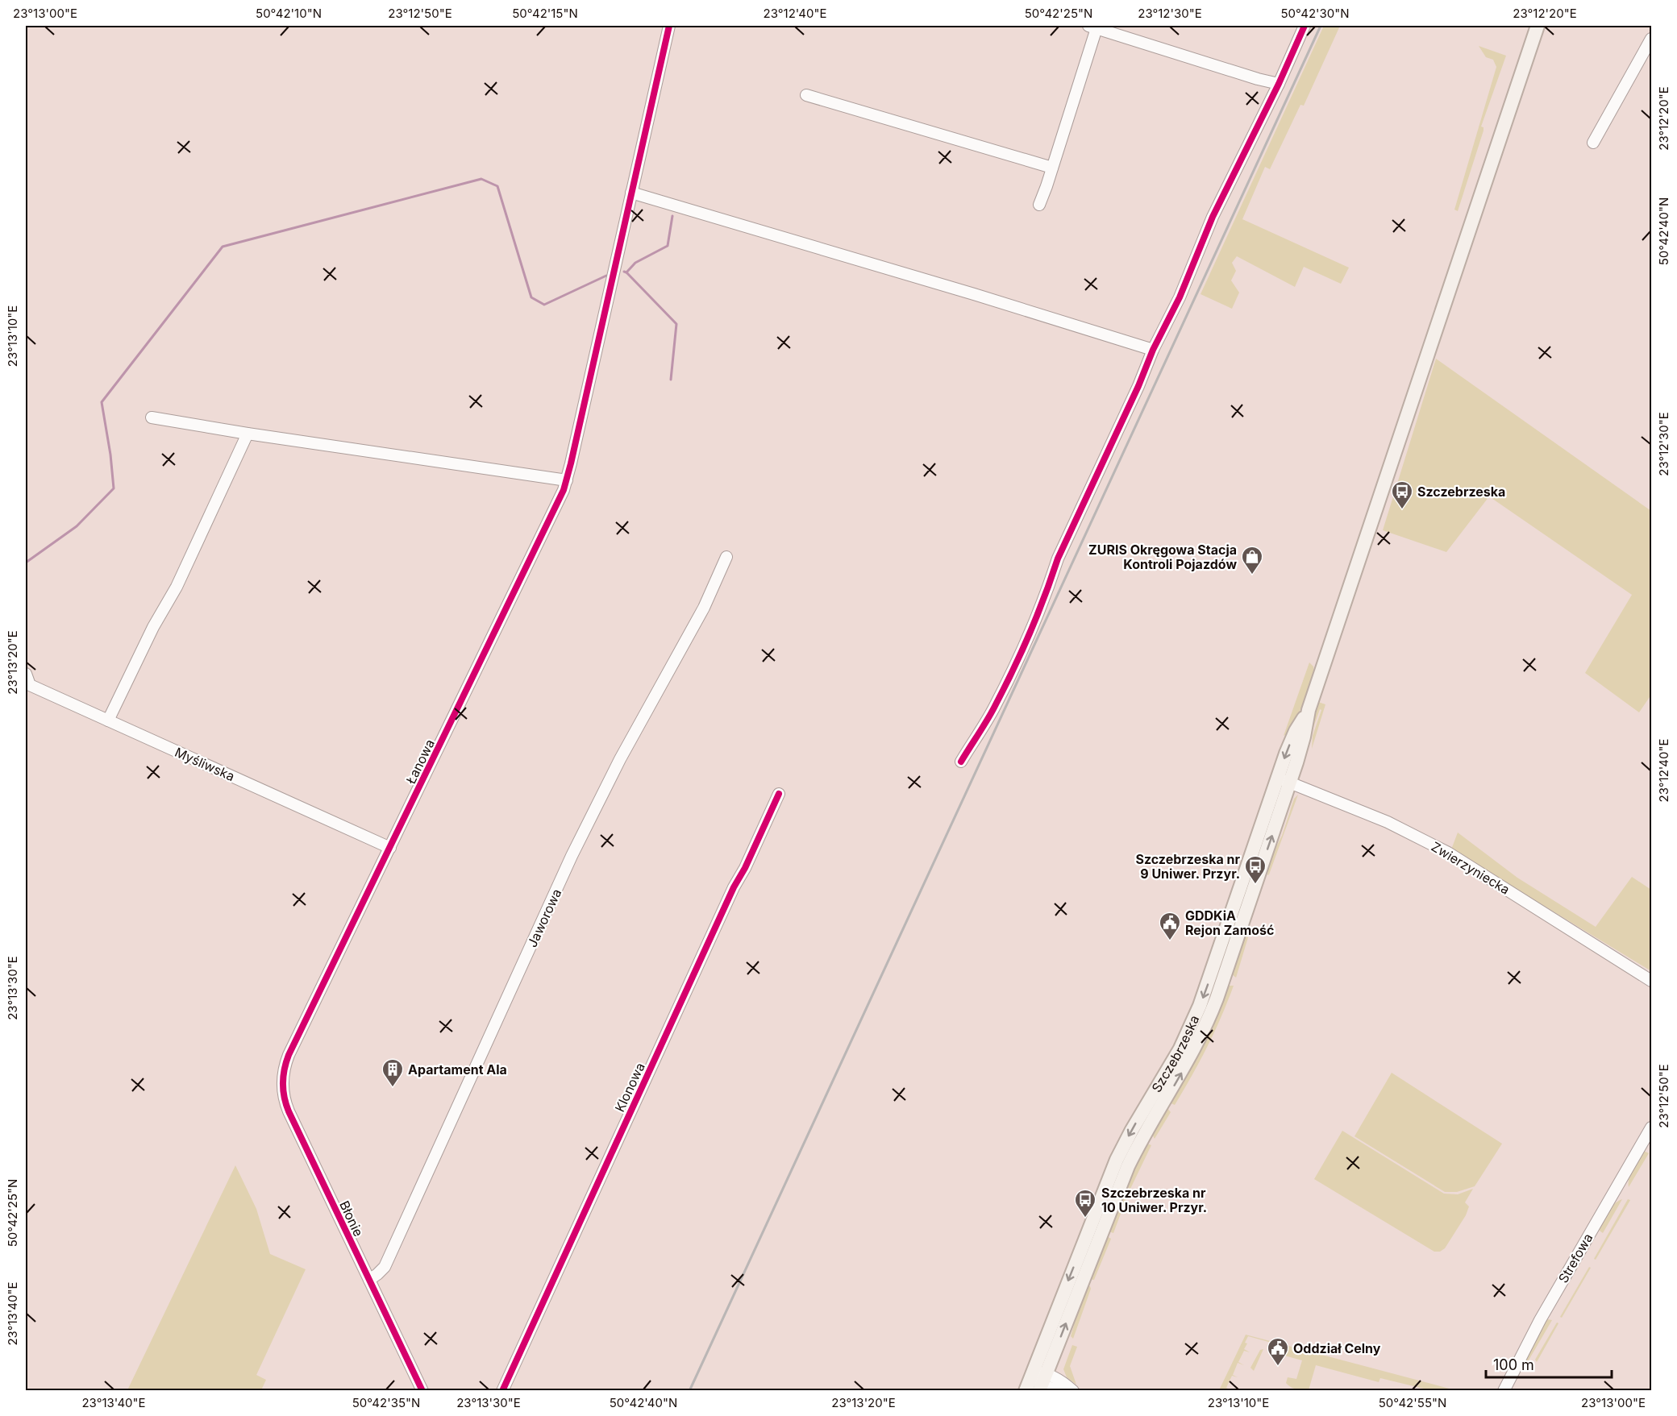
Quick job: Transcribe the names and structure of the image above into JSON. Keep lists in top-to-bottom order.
{
  "streets": {
    "main road": ["Szczebrzeska"],
    "street": [
      "Łanowa",
      "Myśliwska",
      "Zwierzyniecka",
      "Jaworowa",
      "Klonowa",
      "Błonie",
      "Strefowa"
    ]
  },
  "crossings": [
    ["Łanowa", "Myśliwska"],
    ["Łanowa", "Błonie"],
    ["Zwierzyniecka", "Szczebrzeska"],
    ["Jaworowa", "Błonie"]
  ],
  "places": {
    "bus stop": ["Szczebrzeska", "Szczebrzeska nr 9 Uniwer. Przyr.", "Szczebrzeska nr 10 Uniwer. Przyr."],
    "shop": ["ZURIS Okręgowa Stacja Kontroli Pojazdów"],
    "public building": ["GDDKiA Rejon Zamość", "Oddział Celny"],
    "building": ["Apartament Ala"]
  },
  "scale_bar": "100 m",
  "coordinates": [
    "23°13'00\"E",
    "50°42'10\"N",
    "23°12'50\"E",
    "50°42'15\"N",
    "23°12'40\"E",
    "50°42'25\"N",
    "23°12'30\"E",
    "50°42'30\"N",
    "23°12'20\"E",
    "50°42'40\"N",
    "23°13'10\"E",
    "23°13'20\"E",
    "23°13'30\"E",
    "23°13'40\"E",
    "50°42'35\"N",
    "50°42'55\"N"
  ]
}
